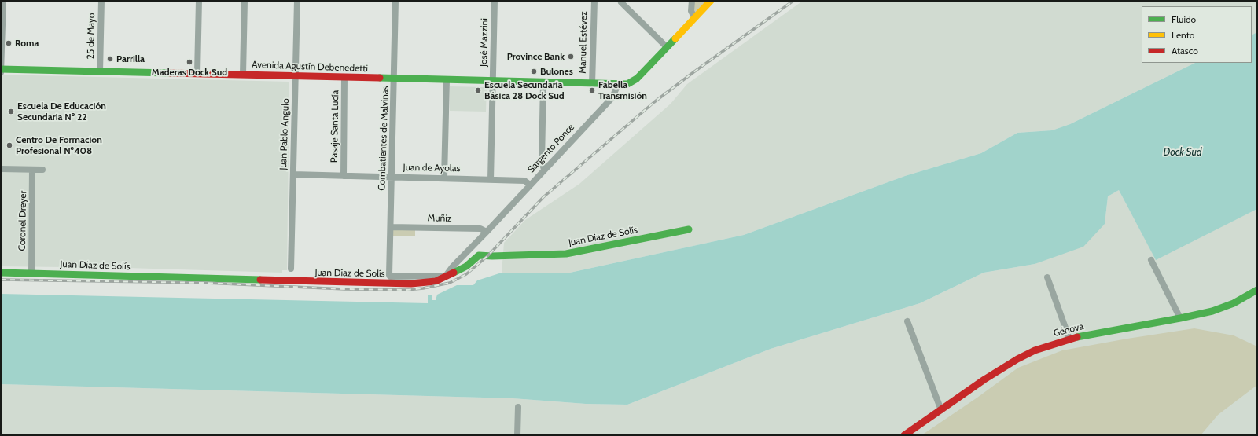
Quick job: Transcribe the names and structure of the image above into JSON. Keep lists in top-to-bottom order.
{
  "streets": {
    "street": [
      "25 de Mayo",
      "José Mazzini",
      "Manuel Estévez",
      "Avenida Agustín Debenedetti",
      "Pasaje Santa Lucía",
      "Juan Pablo Angulo",
      "Combatientes de Malvinas",
      "Sargento Ponce",
      "Juan de Ayolas",
      "Muñiz",
      "Coronel Dreyer",
      "Juan Díaz de Solís",
      "Génova"
    ]
  },
  "crossings": [
    ["25 de Mayo", "Avenida Agustín Debenedetti"],
    ["José Mazzini", "Avenida Agustín Debenedetti"],
    ["José Mazzini", "Juan de Ayolas"],
    ["Manuel Estévez", "Avenida Agustín Debenedetti"],
    ["Avenida Agustín Debenedetti", "Pasaje Santa Lucía"],
    ["Avenida Agustín Debenedetti", "Juan Pablo Angulo"],
    ["Avenida Agustín Debenedetti", "Combatientes de Malvinas"],
    ["Avenida Agustín Debenedetti", "Sargento Ponce"],
    ["Pasaje Santa Lucía", "Juan de Ayolas"],
    ["Juan Pablo Angulo", "Juan de Ayolas"],
    ["Combatientes de Malvinas", "Sargento Ponce"],
    ["Combatientes de Malvinas", "Juan de Ayolas"],
    ["Combatientes de Malvinas", "Muñiz"],
    ["Combatientes de Malvinas", "Juan Díaz de Solís"],
    ["Sargento Ponce", "Juan de Ayolas"],
    ["Sargento Ponce", "Muñiz"],
    ["Sargento Ponce", "Juan Díaz de Solís"],
    ["Coronel Dreyer", "Juan Díaz de Solís"]
  ],
  "water": ["Dock Sud"],
  "places": [
    "Roma",
    "Province Bank",
    "Parrilla",
    "Maderas Dock Sud",
    "Bulones",
    "Escuela Secundaria Básica 28 Dock Sud",
    "Fabella Transmisión",
    "Escuela De Educación Secundaria Nº 22",
    "Centro De Formacion Profesional Nº408"
  ],
  "legend": ["Fluido", "Lento", "Atasco"]
}
